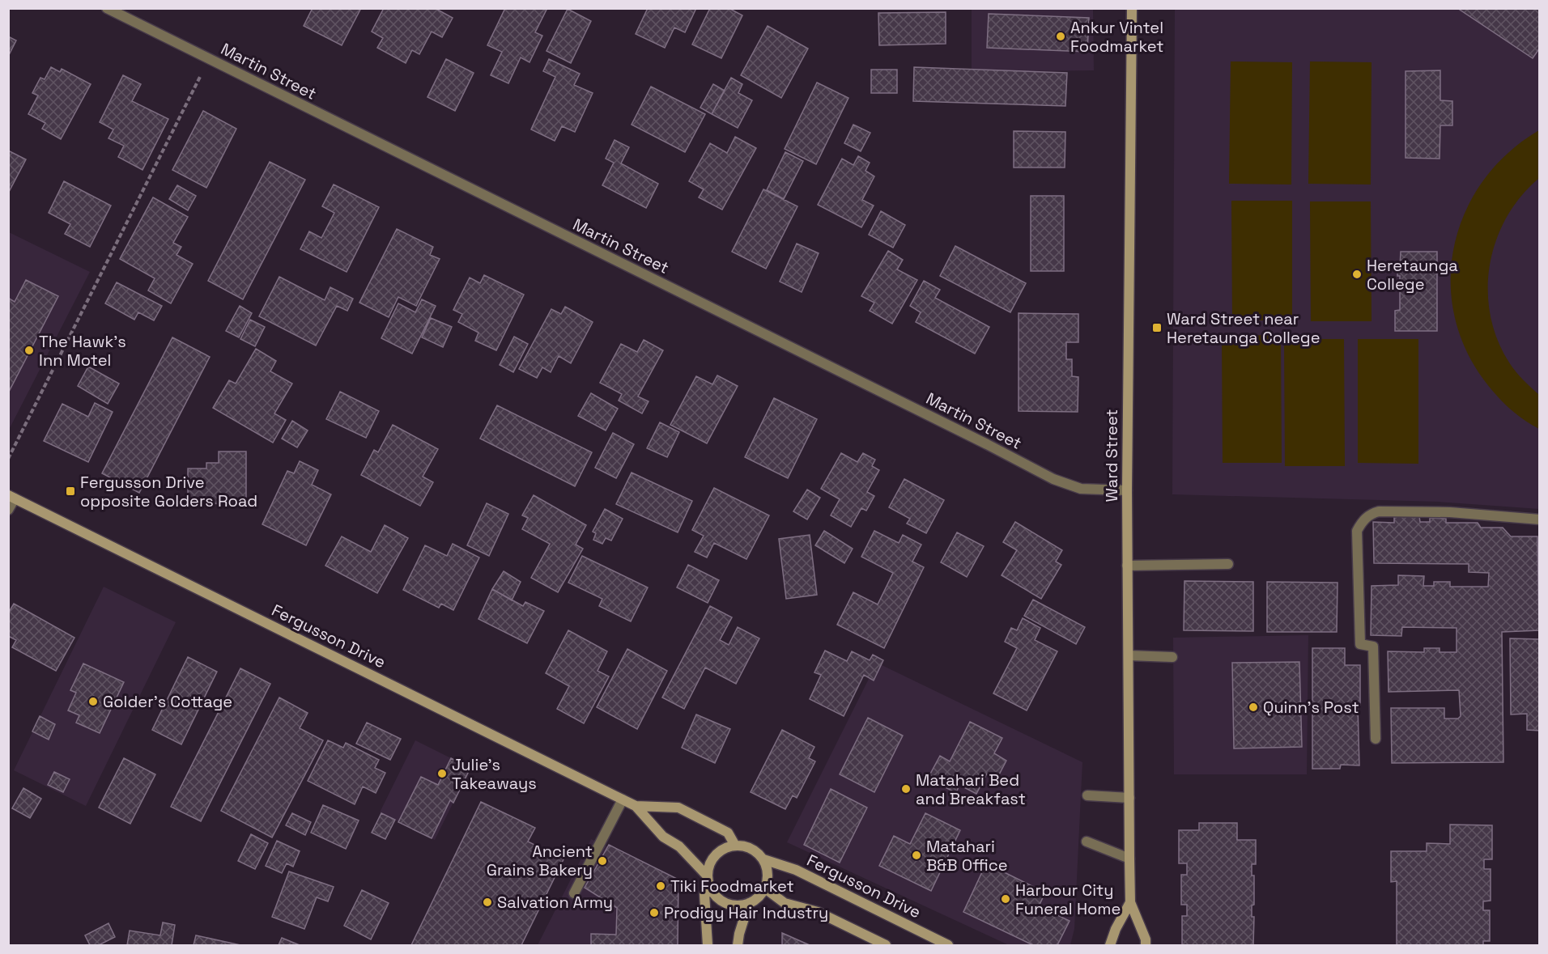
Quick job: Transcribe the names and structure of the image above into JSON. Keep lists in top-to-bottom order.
{
  "streets": {
    "main road": ["Ward Street", "Fergusson Drive"],
    "street": ["Martin Street"]
  },
  "crossings": [
    ["Martin Street", "Ward Street"]
  ],
  "places": {
    "other": [
      "Ankur Vintel Foodmarket",
      "Heretaunga College",
      "The Hawk's Inn Motel",
      "Golder's Cottage",
      "Quinn's Post",
      "Julie's Takeaways",
      "Matahari Bed and Breakfast",
      "Matahari B&B Office",
      "Ancient Grains Bakery",
      "Tiki Foodmarket",
      "Harbour City Funeral Home",
      "Salvation Army",
      "Prodigy Hair Industry"
    ],
    "transit": ["Ward Street near Heretaunga College", "Fergusson Drive opposite Golders Road"]
  }
}
